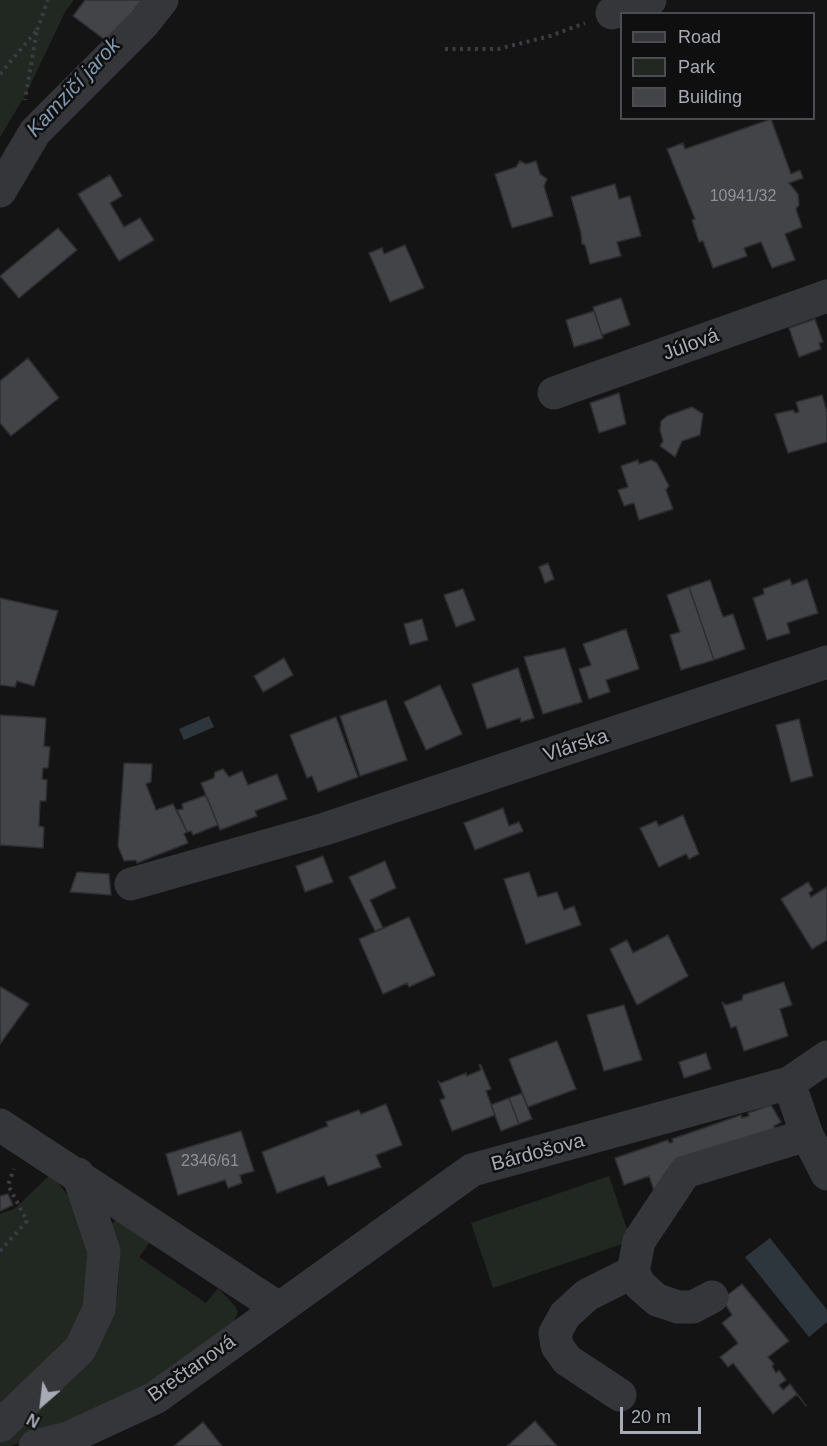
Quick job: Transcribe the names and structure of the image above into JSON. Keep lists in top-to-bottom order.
{
  "streets": {
    "street": [
      "Júlová",
      "Vlárska",
      "Bárdošova",
      "Brečtanová"
    ]
  },
  "crossings": [
    ["Bárdošova", "Brečtanová"]
  ],
  "water": ["Kamzičí jarok"],
  "house_numbers": ["10941/32", "2346/61"],
  "legend": ["Road", "Park", "Building"],
  "scale_bar": "20 m",
  "north": "bottom left"
}
